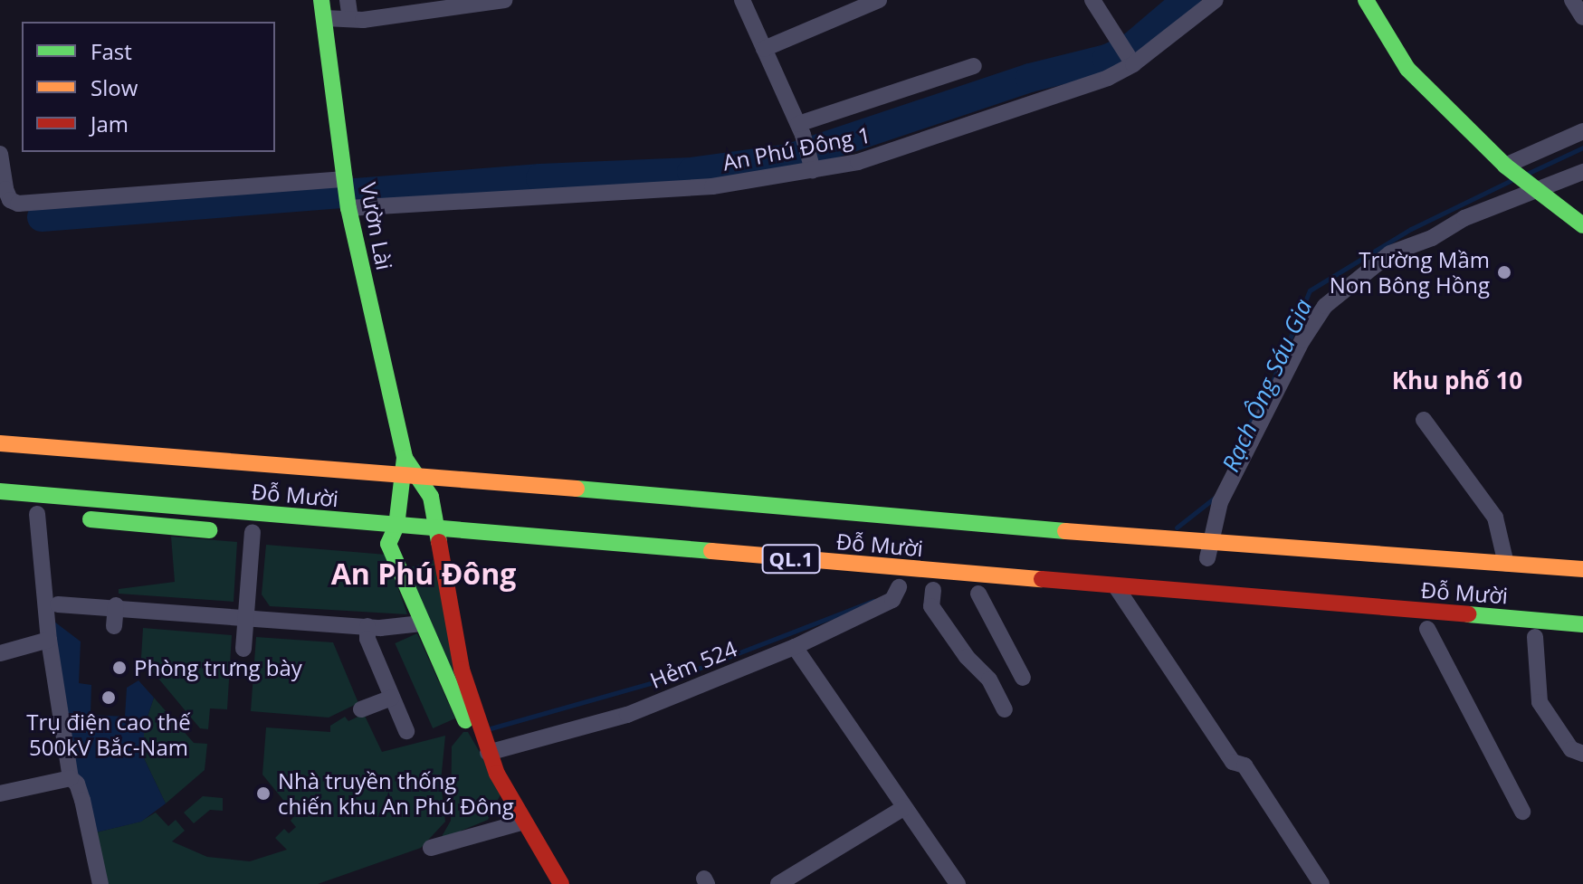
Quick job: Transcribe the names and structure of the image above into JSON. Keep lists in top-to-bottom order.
{
  "streets": {
    "main road": ["Vườn Lài", "Đỗ Mười", "QL.1"],
    "street": ["An Phú Đông 1", "Hẻm 524"]
  },
  "crossings": [
    ["An Phú Đông 1", "Vườn Lài"],
    ["Vườn Lài", "Đỗ Mười"],
    ["Vườn Lài", "Hẻm 524"],
    ["Đỗ Mười", "Hẻm 524"]
  ],
  "districts": ["Khu phố 10", "An Phú Đông"],
  "water": ["Rạch Ông Sáu Gia"],
  "places": [
    "Trường Mầm Non Bông Hồng",
    "Phòng trưng bày",
    "Trụ điện cao thế 500kV Bắc-Nam",
    "Nhà truyền thống chiến khu An Phú Đông"
  ],
  "legend": ["Fast", "Slow", "Jam"]
}
